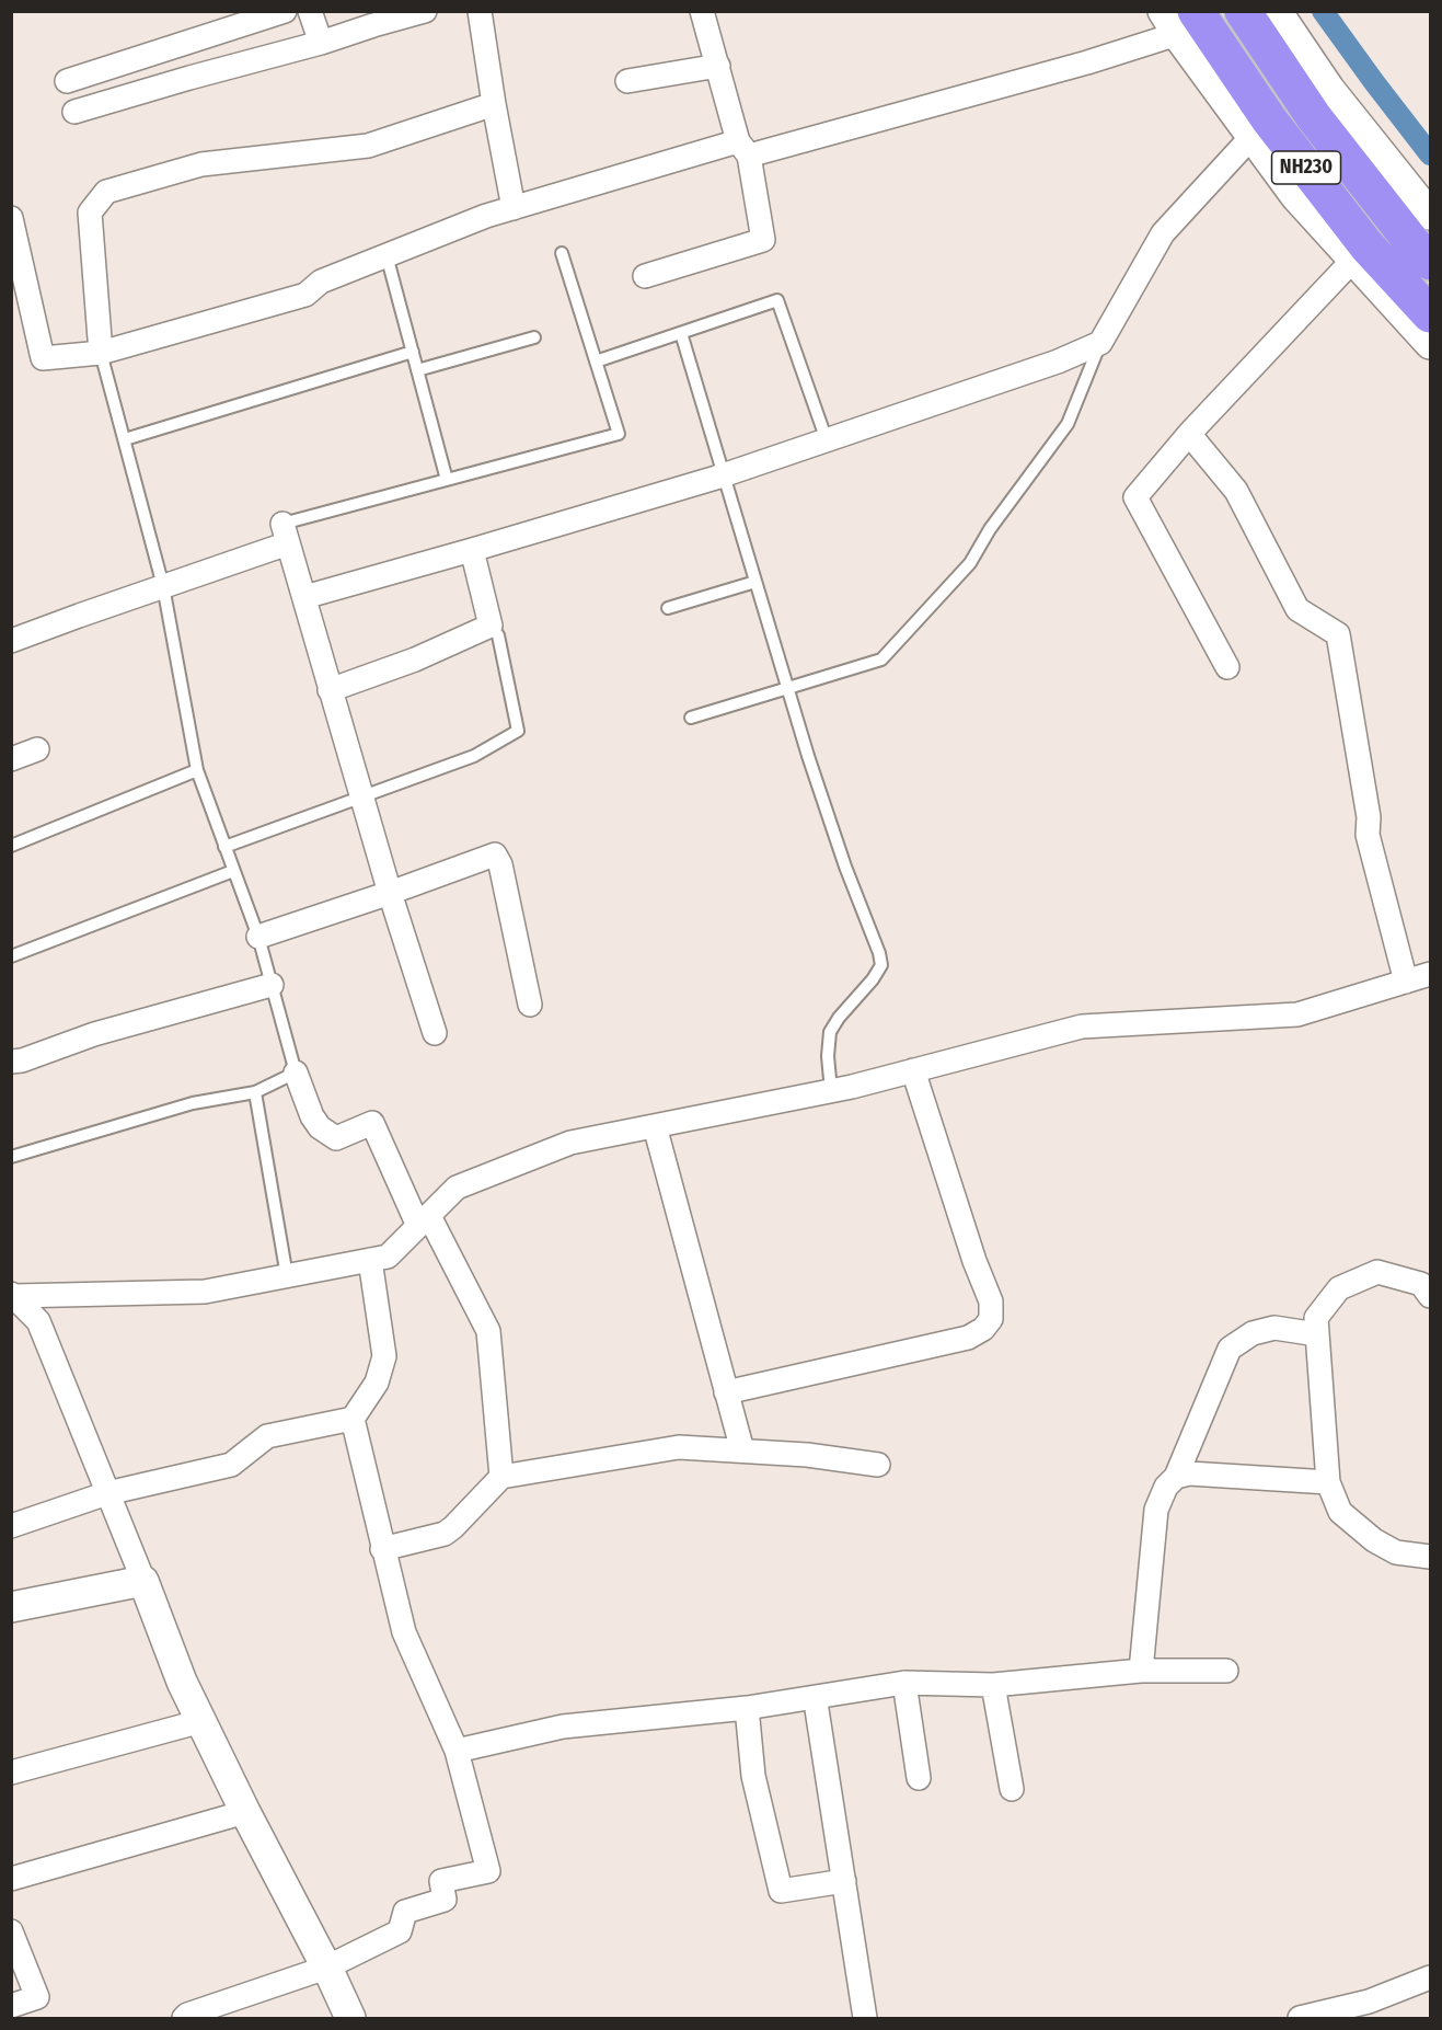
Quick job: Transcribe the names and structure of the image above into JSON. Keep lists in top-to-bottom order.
{
  "streets": {
    "highway": ["NH230"]
  }
}
